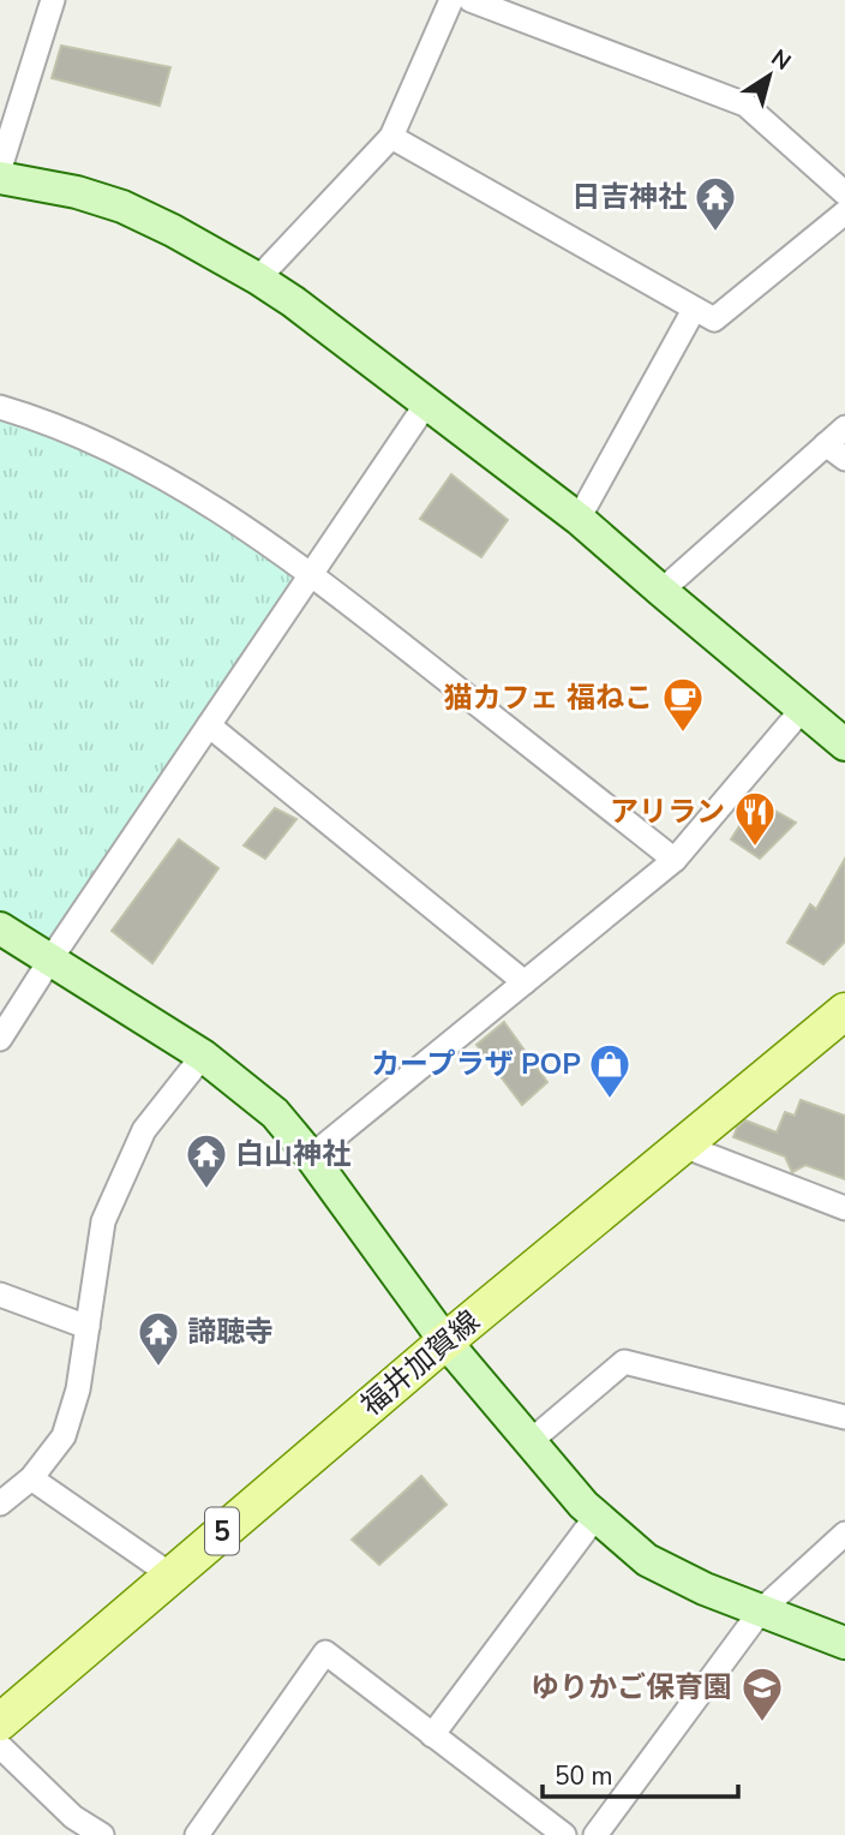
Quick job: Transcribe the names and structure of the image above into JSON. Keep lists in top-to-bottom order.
{
  "streets": {
    "main road": ["福井加賀線", "5"]
  },
  "places": {
    "temple": ["日吉神社", "白山神社", "諦聴寺"],
    "cafe": ["猫カフェ 福ねこ"],
    "restaurant": ["アリラン"],
    "shop": ["カープラザ POP"],
    "school or university": ["ゆりかご保育園"]
  },
  "scale_bar": "50 m",
  "north": "top right"
}
